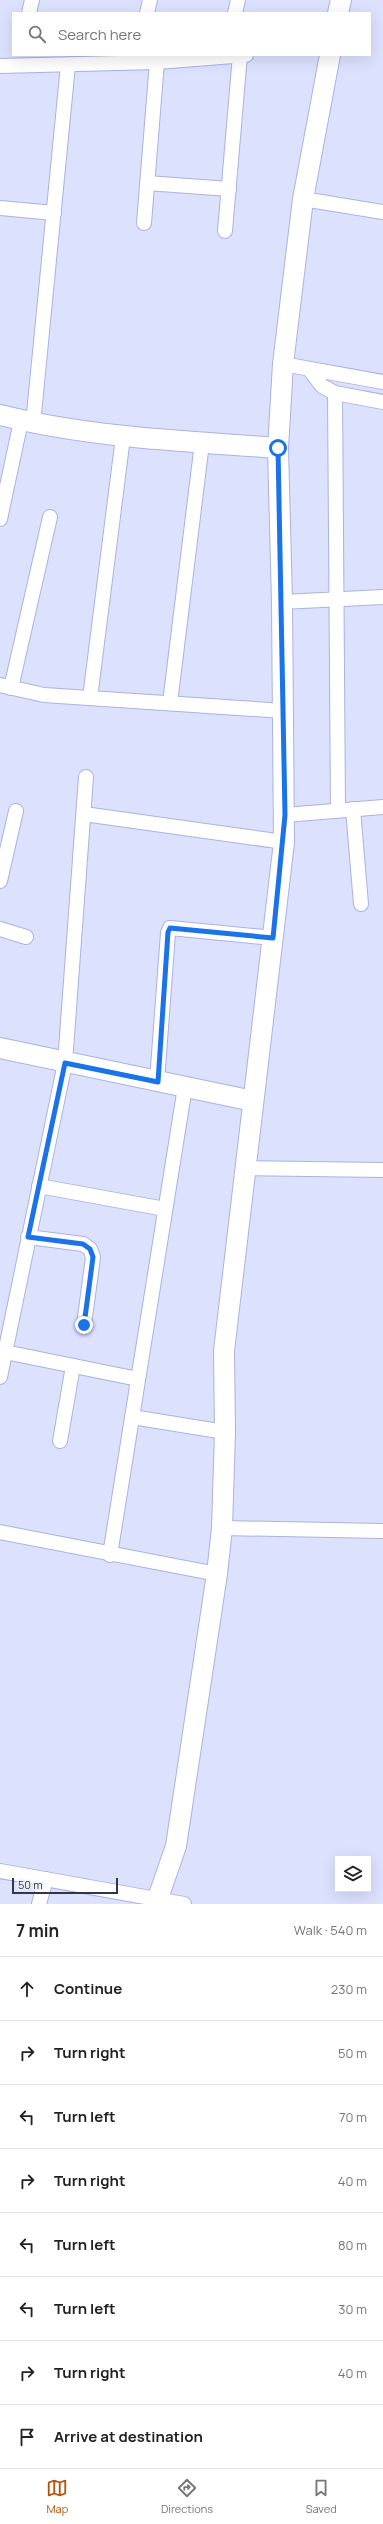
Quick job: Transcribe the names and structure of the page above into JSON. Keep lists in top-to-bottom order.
{
  "scale_bar": "50 m",
  "page": {
    "search": "Search here",
    "scale": "50 m",
    "heading": ["7 min", "Walk · 540 m"],
    "list": [
      ["Continue", "230 m"],
      ["Turn right", "50 m"],
      ["Turn left", "70 m"],
      ["Turn right", "40 m"],
      ["Turn left", "80 m"],
      ["Turn left", "30 m"],
      ["Turn right", "40 m"],
      "Arrive at destination"
    ],
    "nav": ["Map", "Directions", "Saved"]
  }
}
